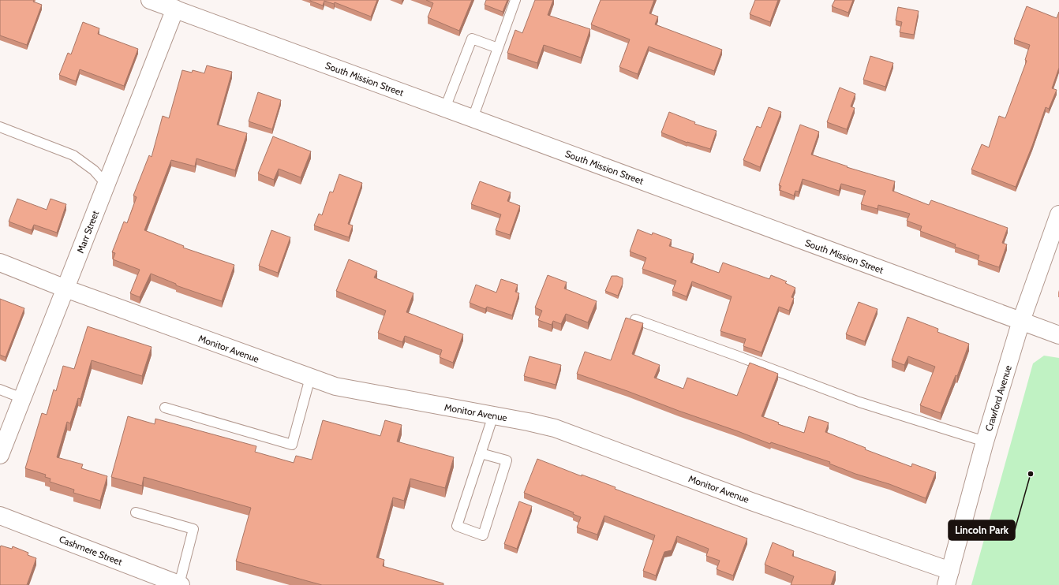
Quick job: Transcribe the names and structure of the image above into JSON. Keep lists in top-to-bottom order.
{
  "streets": {
    "street": [
      "South Mission Street",
      "Marr Street",
      "Monitor Avenue",
      "Crawford Avenue",
      "Cashmere Street"
    ]
  },
  "crossings": [
    ["South Mission Street", "Marr Street"],
    ["South Mission Street", "Crawford Avenue"],
    ["Marr Street", "Monitor Avenue"],
    ["Monitor Avenue", "Crawford Avenue"]
  ],
  "places": ["Lincoln Park"]
}
